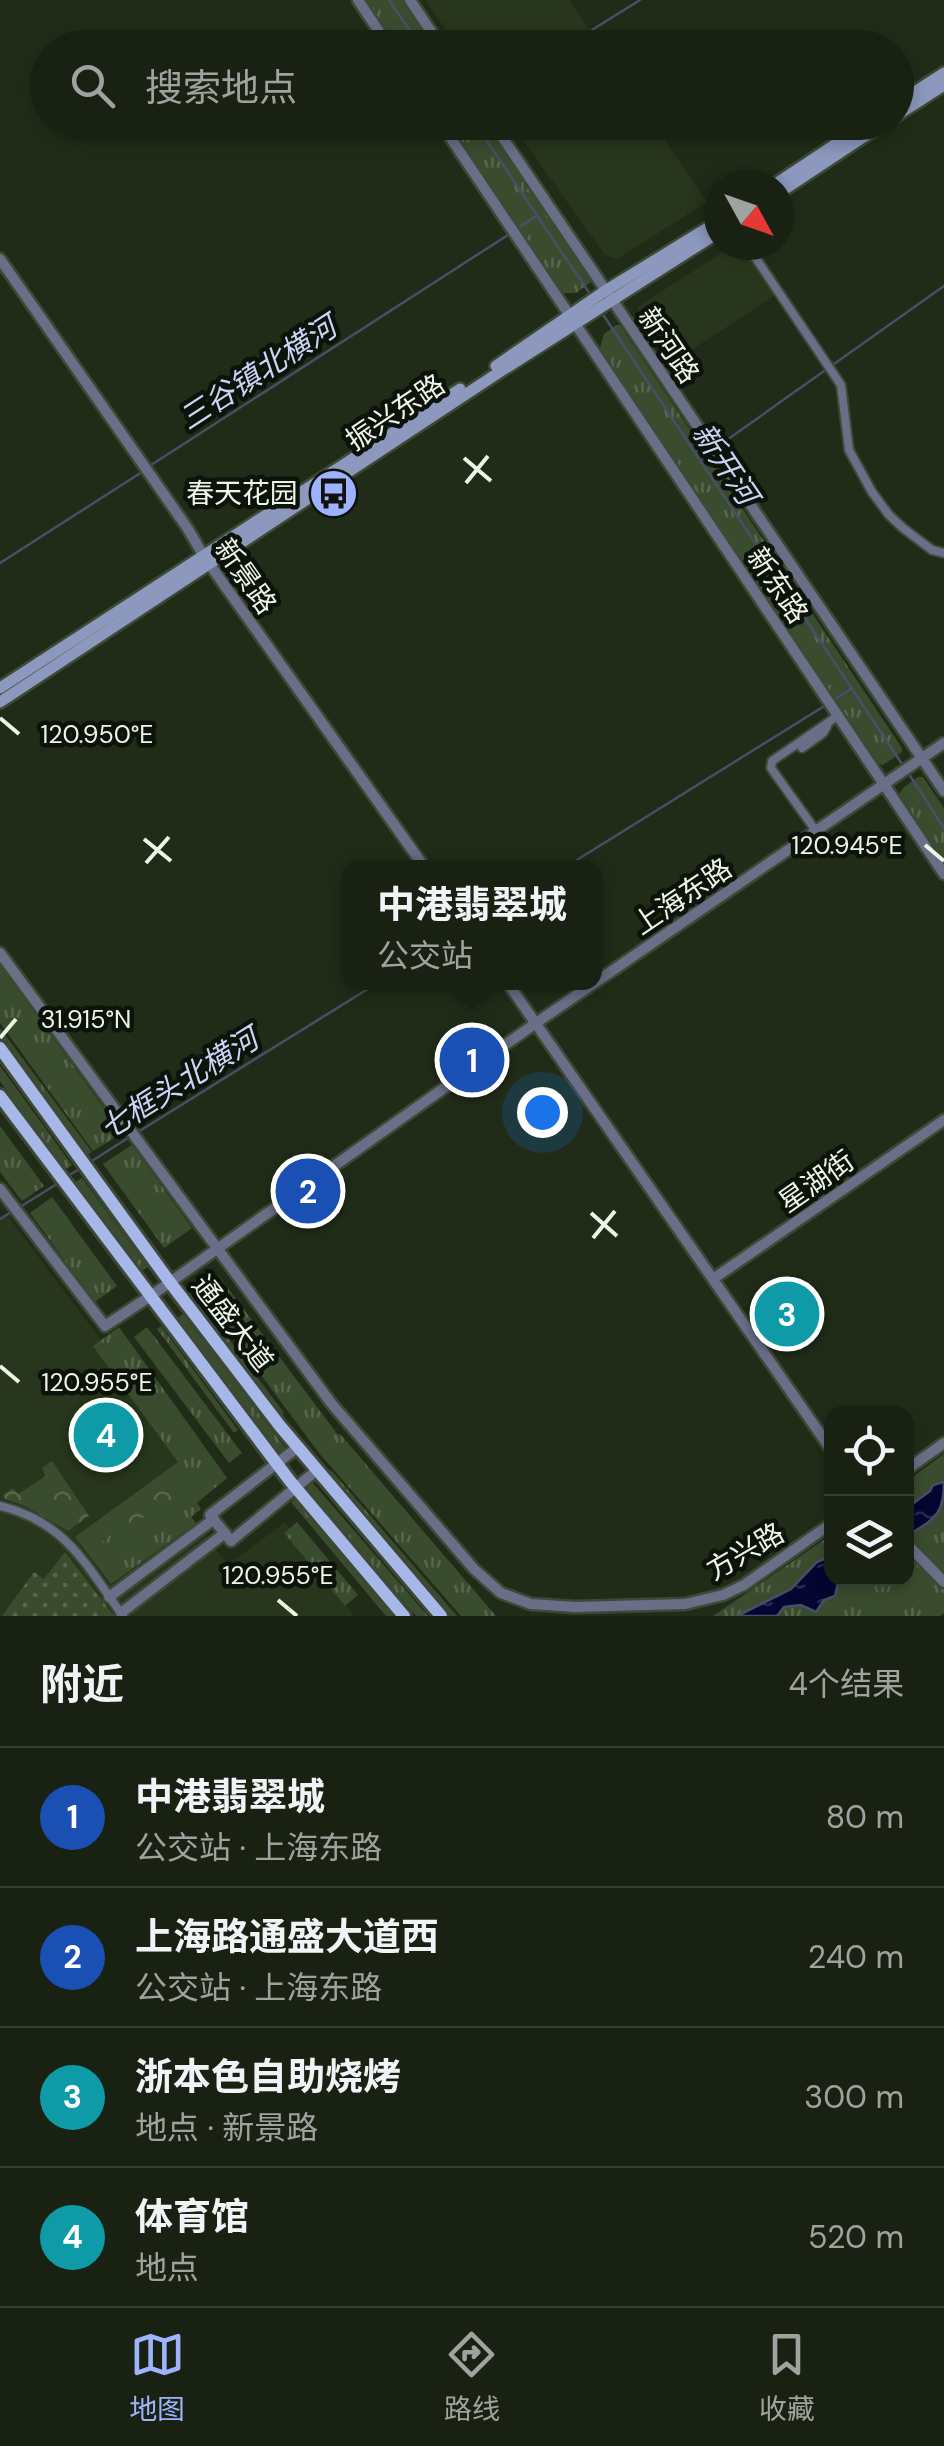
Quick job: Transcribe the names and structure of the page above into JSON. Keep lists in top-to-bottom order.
{
  "streets": {
    "main road": ["振兴东路", "通盛大道"],
    "street": [
      "新河路",
      "新景路",
      "新东路",
      "上海东路",
      "星湖街",
      "方兴路"
    ]
  },
  "crossings": [
    ["新河路", "振兴东路"],
    ["新河路", "上海东路"],
    ["振兴东路", "新景路"],
    ["振兴东路", "新东路"],
    ["新东路", "上海东路"],
    ["上海东路", "通盛大道"],
    ["上海东路", "方兴路"]
  ],
  "water": ["三谷镇北横河", "新开河", "七框头北横河"],
  "places": {
    "bus stop": ["春天花园"]
  },
  "north": "bottom right",
  "page": {
    "search": "搜索地点",
    "popup": ["中港翡翠城", "公交站"],
    "pins": [
      "1",
      "2",
      "3",
      "4"
    ],
    "heading": ["附近", "4个结果"],
    "list": [
      {
        "mark": "1",
        "name": "中港翡翠城",
        "note": "公交站 · 上海东路",
        "value": "80 m"
      },
      {
        "mark": "2",
        "name": "上海路通盛大道西",
        "note": "公交站 · 上海东路",
        "value": "240 m"
      },
      {
        "mark": "3",
        "name": "浙本色自助烧烤",
        "note": "地点 · 新景路",
        "value": "300 m"
      },
      {
        "mark": "4",
        "name": "体育馆",
        "note": "地点",
        "value": "520 m"
      }
    ],
    "nav": ["地图", "路线", "收藏"]
  },
  "coordinates": [
    "120.950°E",
    "120.945°E",
    "31.915°N",
    "120.955°E"
  ]
}
